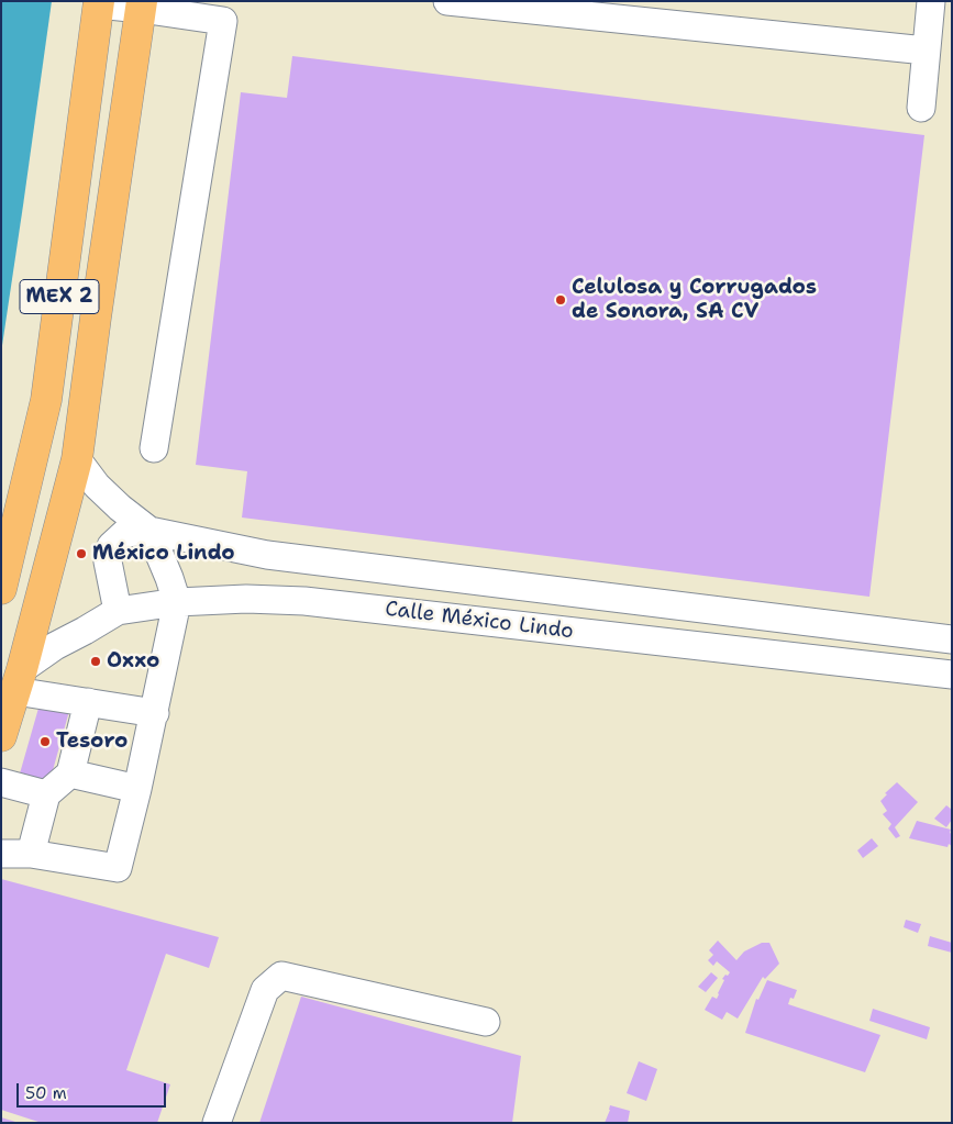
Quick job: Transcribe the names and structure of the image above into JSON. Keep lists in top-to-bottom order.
{
  "streets": {
    "main road": ["MEX 2"],
    "lane": ["Calle México Lindo"]
  },
  "places": [
    "Celulosa y Corrugados de Sonora, SA CV",
    "México Lindo",
    "Oxxo",
    "Tesoro"
  ],
  "scale_bar": "50 m"
}
